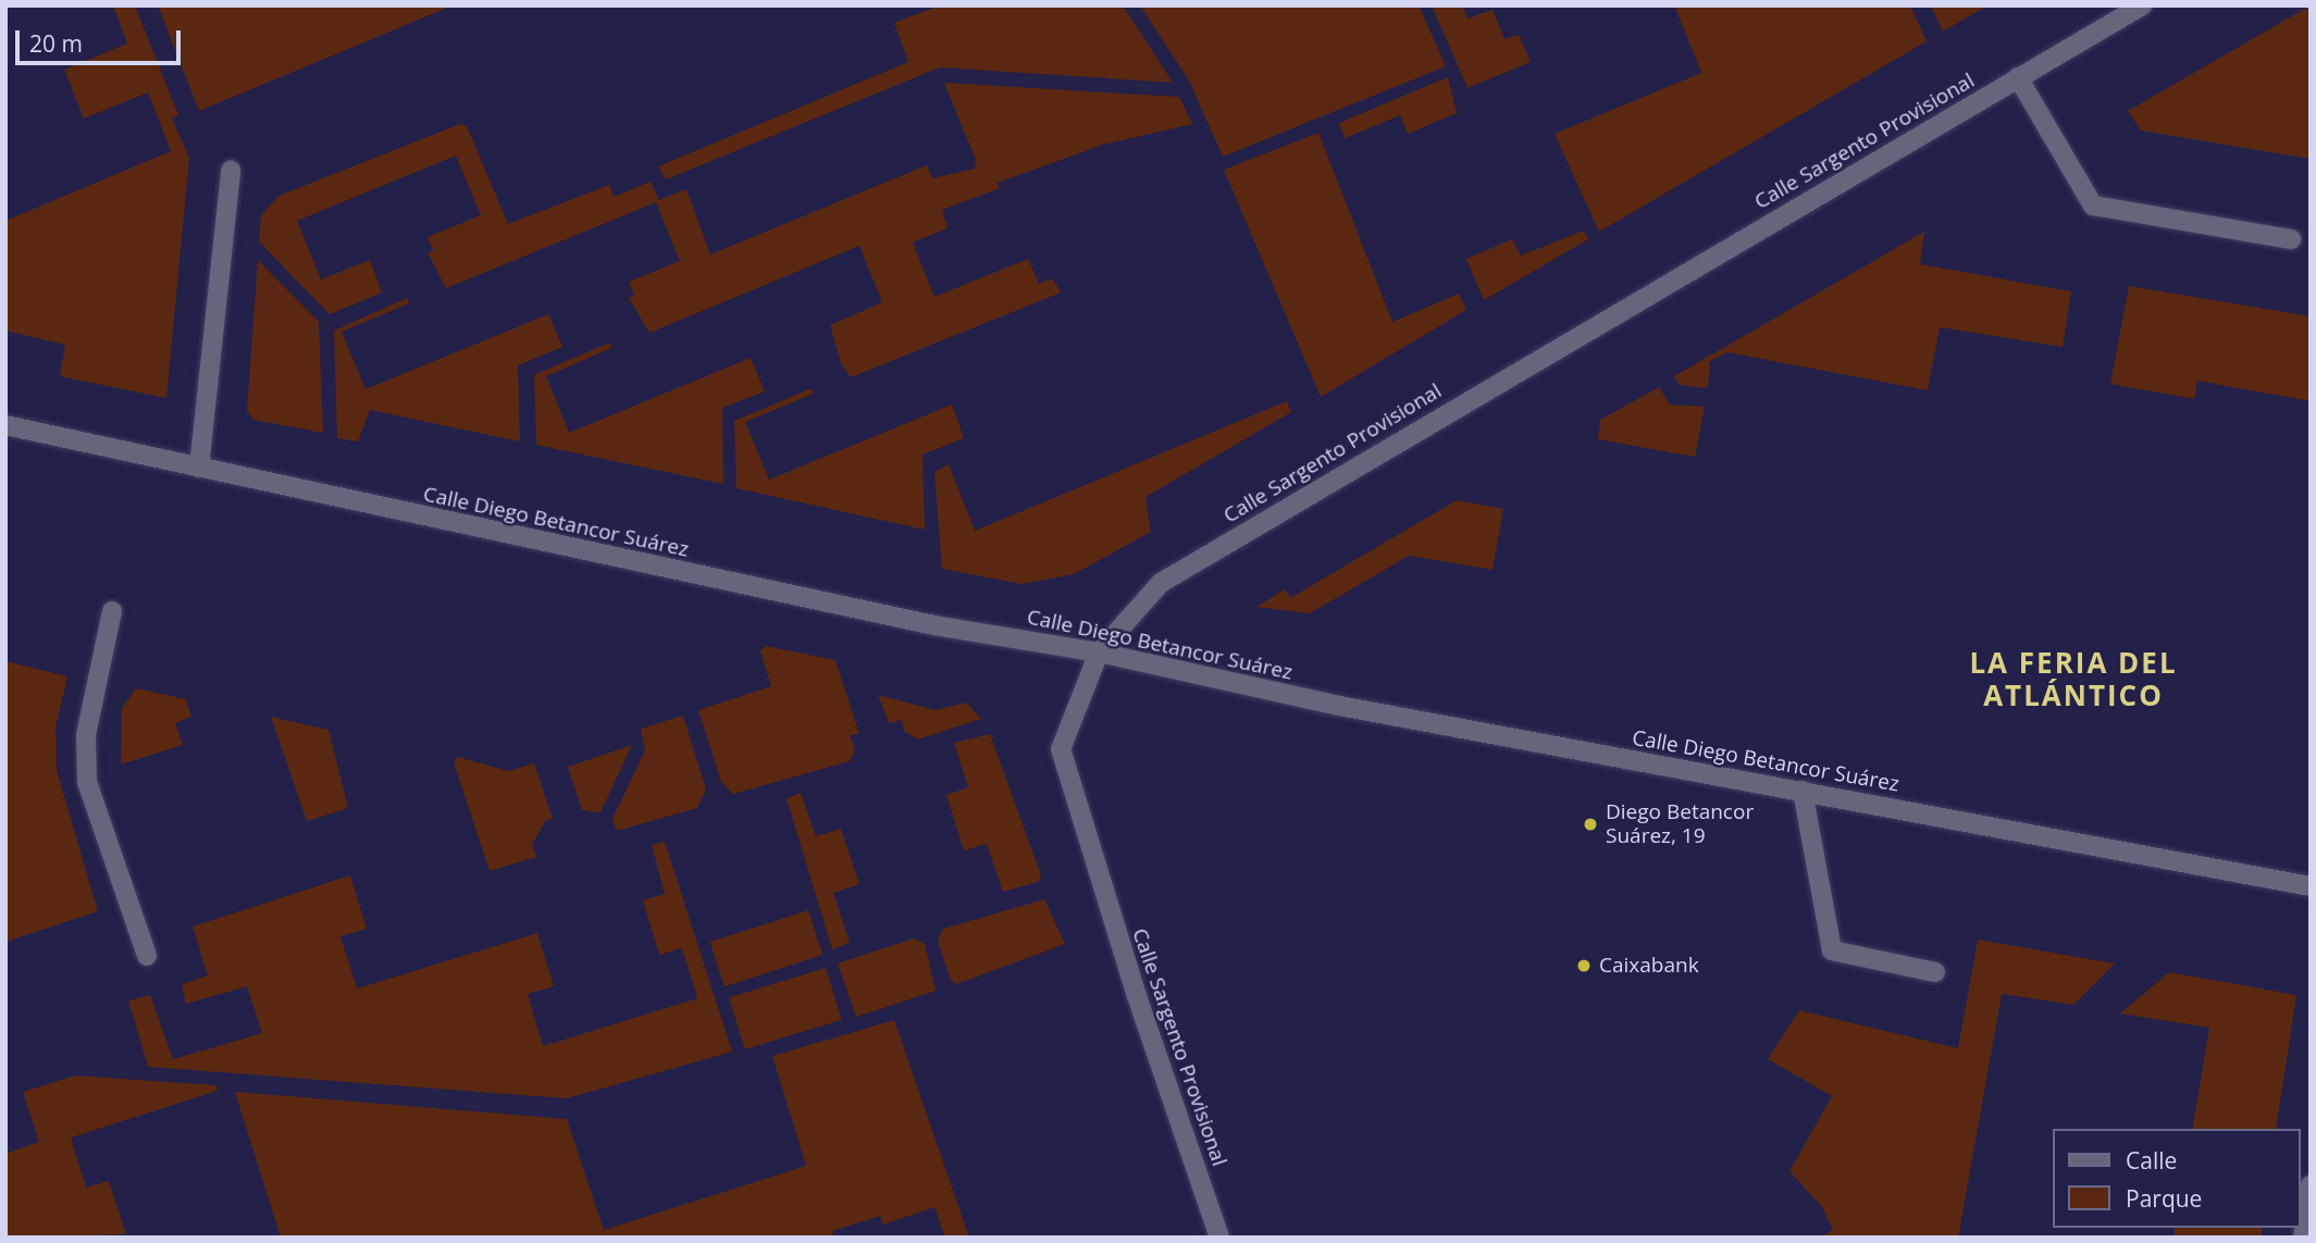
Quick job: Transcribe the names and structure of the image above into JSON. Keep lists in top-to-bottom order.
{
  "streets": {
    "street": ["Calle Sargento Provisional", "Calle Diego Betancor Suárez"]
  },
  "crossings": [
    ["Calle Sargento Provisional", "Calle Diego Betancor Suárez"]
  ],
  "districts": ["LA FERIA DEL ATLÁNTICO"],
  "places": ["Diego Betancor Suárez, 19", "Caixabank"],
  "legend": ["Calle", "Parque"],
  "scale_bar": "20 m"
}
